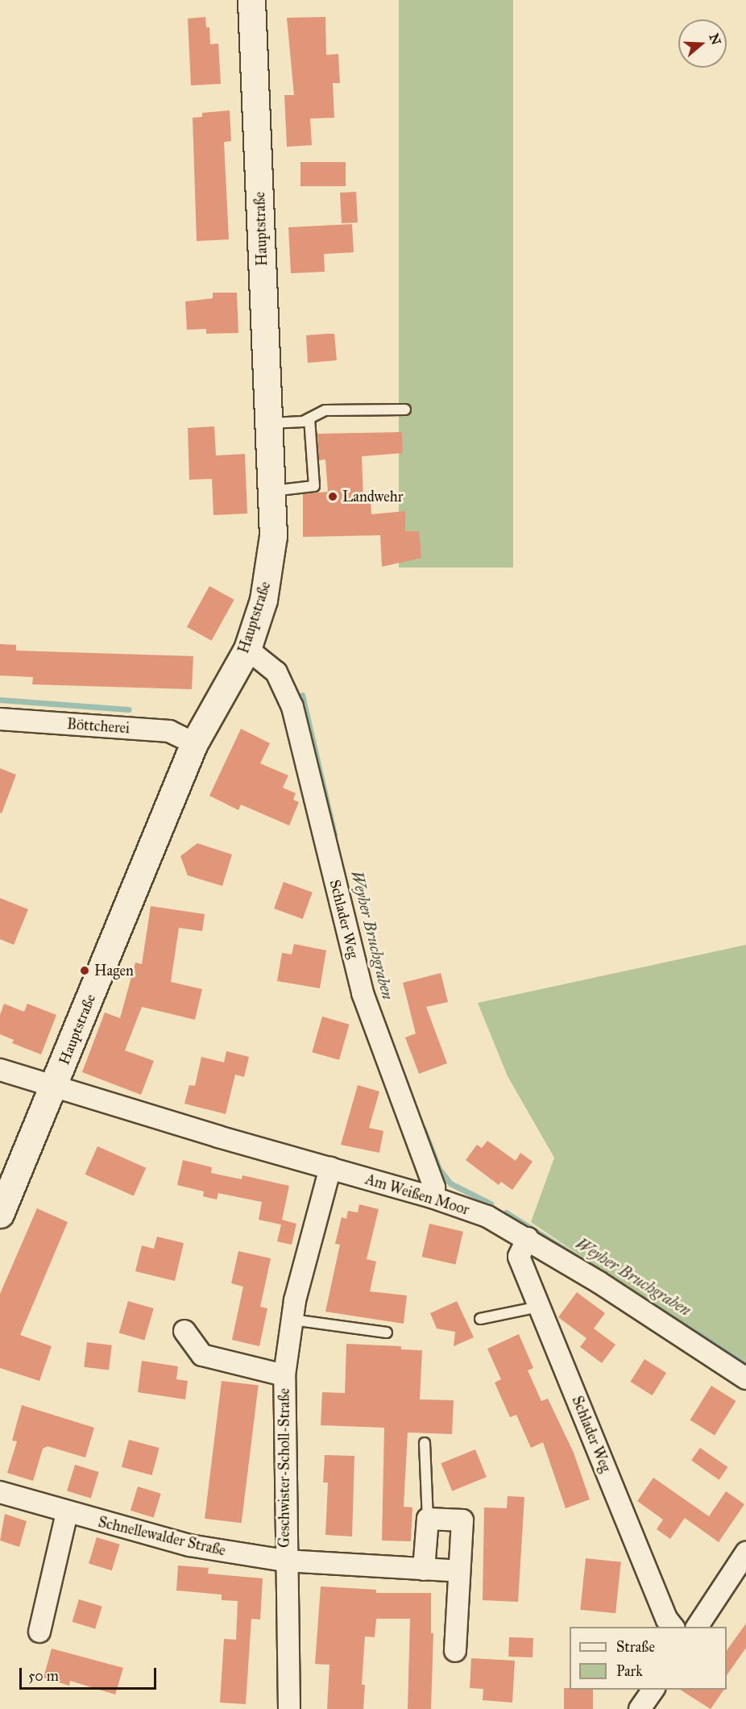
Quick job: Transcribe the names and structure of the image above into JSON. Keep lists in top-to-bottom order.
{
  "streets": {
    "main road": ["Hauptstraße"],
    "street": [
      "Böttcherei",
      "Schlader Weg",
      "Am Weißen Moor",
      "Geschwister-Scholl-Straße",
      "Schnellewalder Straße"
    ]
  },
  "crossings": [
    ["Hauptstraße", "Böttcherei"],
    ["Hauptstraße", "Schlader Weg"],
    ["Hauptstraße", "Am Weißen Moor"],
    ["Schlader Weg", "Am Weißen Moor"],
    ["Am Weißen Moor", "Geschwister-Scholl-Straße"],
    ["Geschwister-Scholl-Straße", "Schnellewalder Straße"]
  ],
  "water": ["Weyher Bruchgraben"],
  "places": ["Landwehr", "Hagen"],
  "legend": ["Straße", "Park"],
  "scale_bar": "50 m",
  "north": "right"
}
